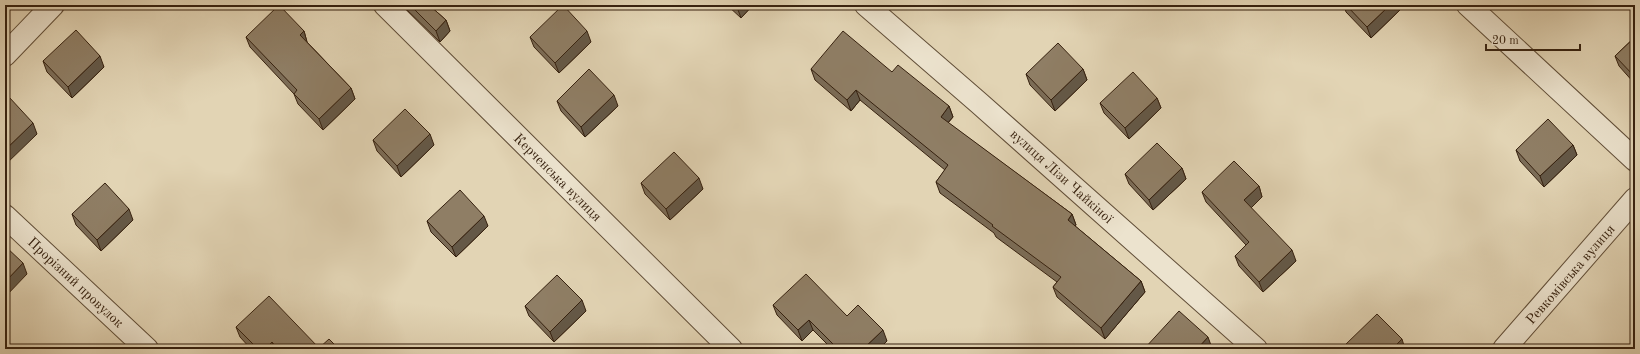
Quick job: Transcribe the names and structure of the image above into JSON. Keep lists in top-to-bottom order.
{
  "streets": {
    "street": [
      "вулиця Лізи Чайкіної",
      "Керченська вулиця",
      "Ревкомівська вулиця",
      "Прорізний провулок"
    ]
  },
  "scale_bar": "20 m"
}
